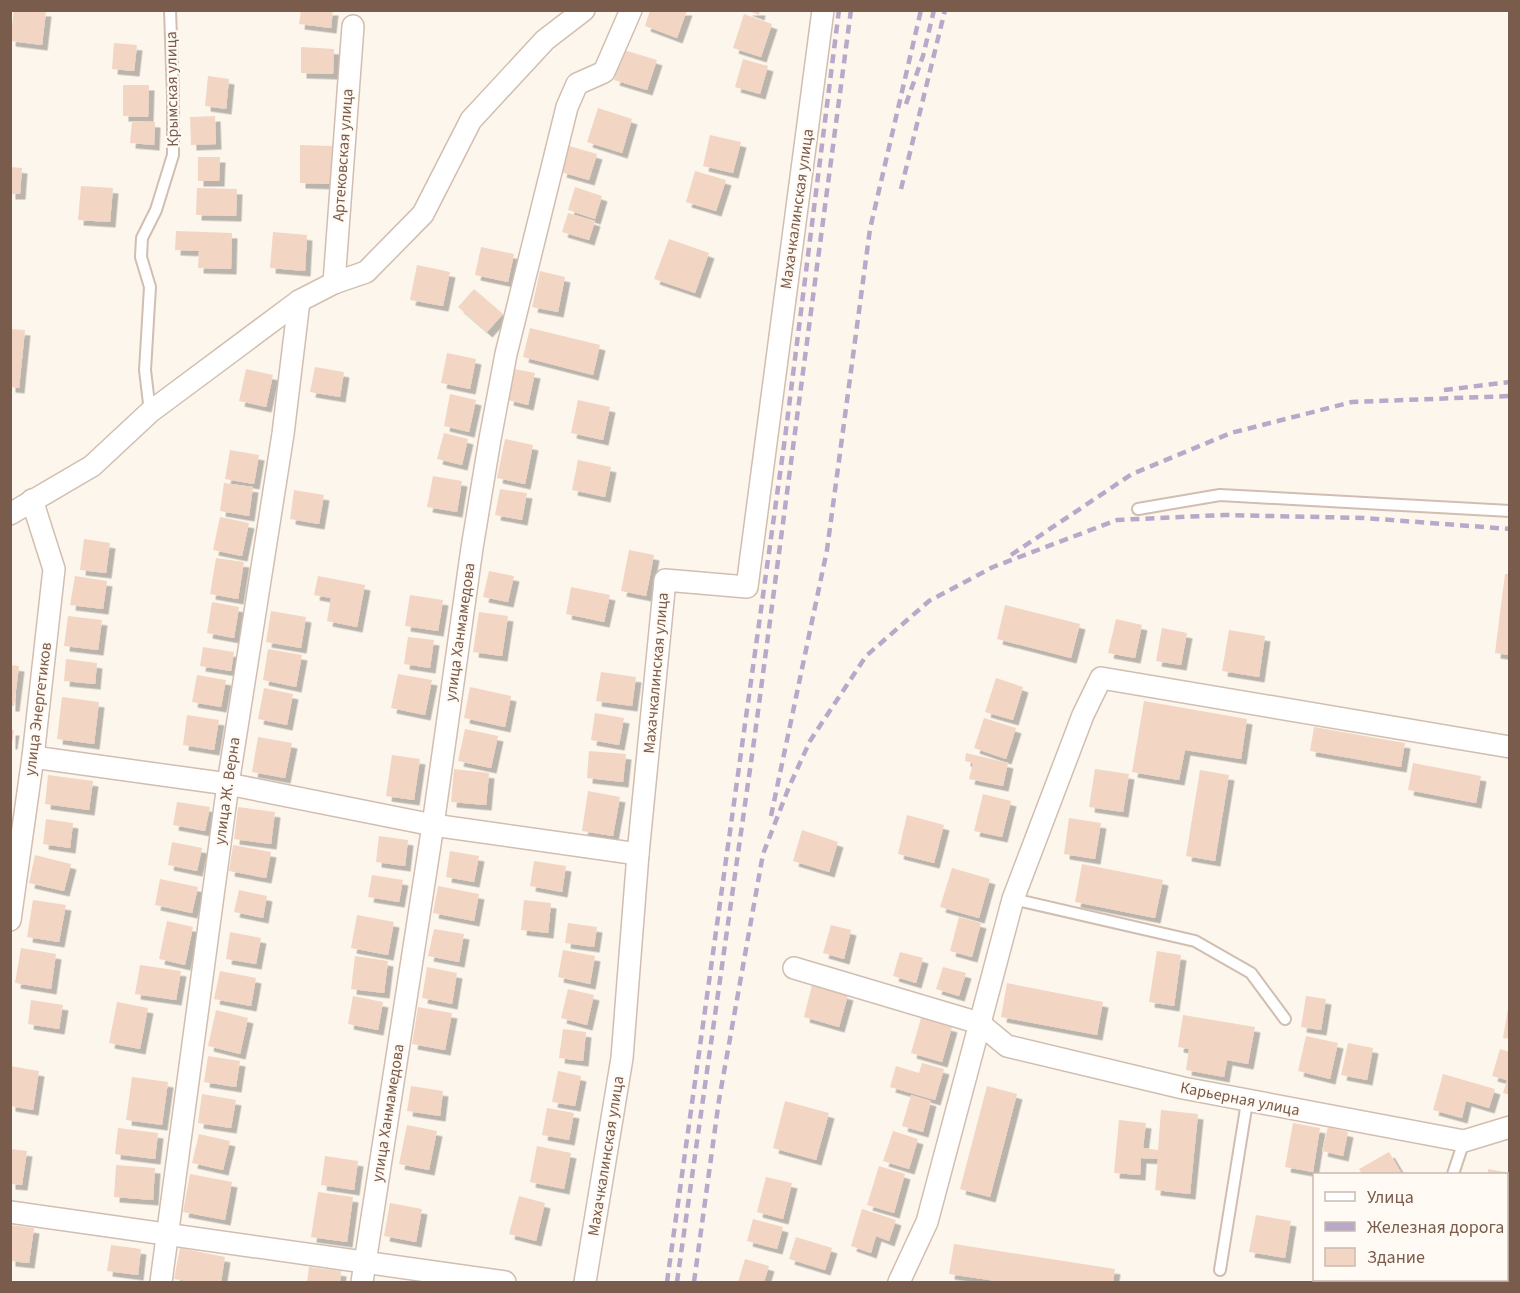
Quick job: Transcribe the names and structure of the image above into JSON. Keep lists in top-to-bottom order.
{
  "streets": {
    "street": [
      "Артековская улица",
      "Махачкалинская улица",
      "улица Ханмамедова",
      "улица Энергетиков",
      "улица Ж. Верна",
      "Карьерная улица"
    ],
    "lane": ["Крымская улица"]
  },
  "legend": ["Улица", "Железная дорога", "Здание"]
}
